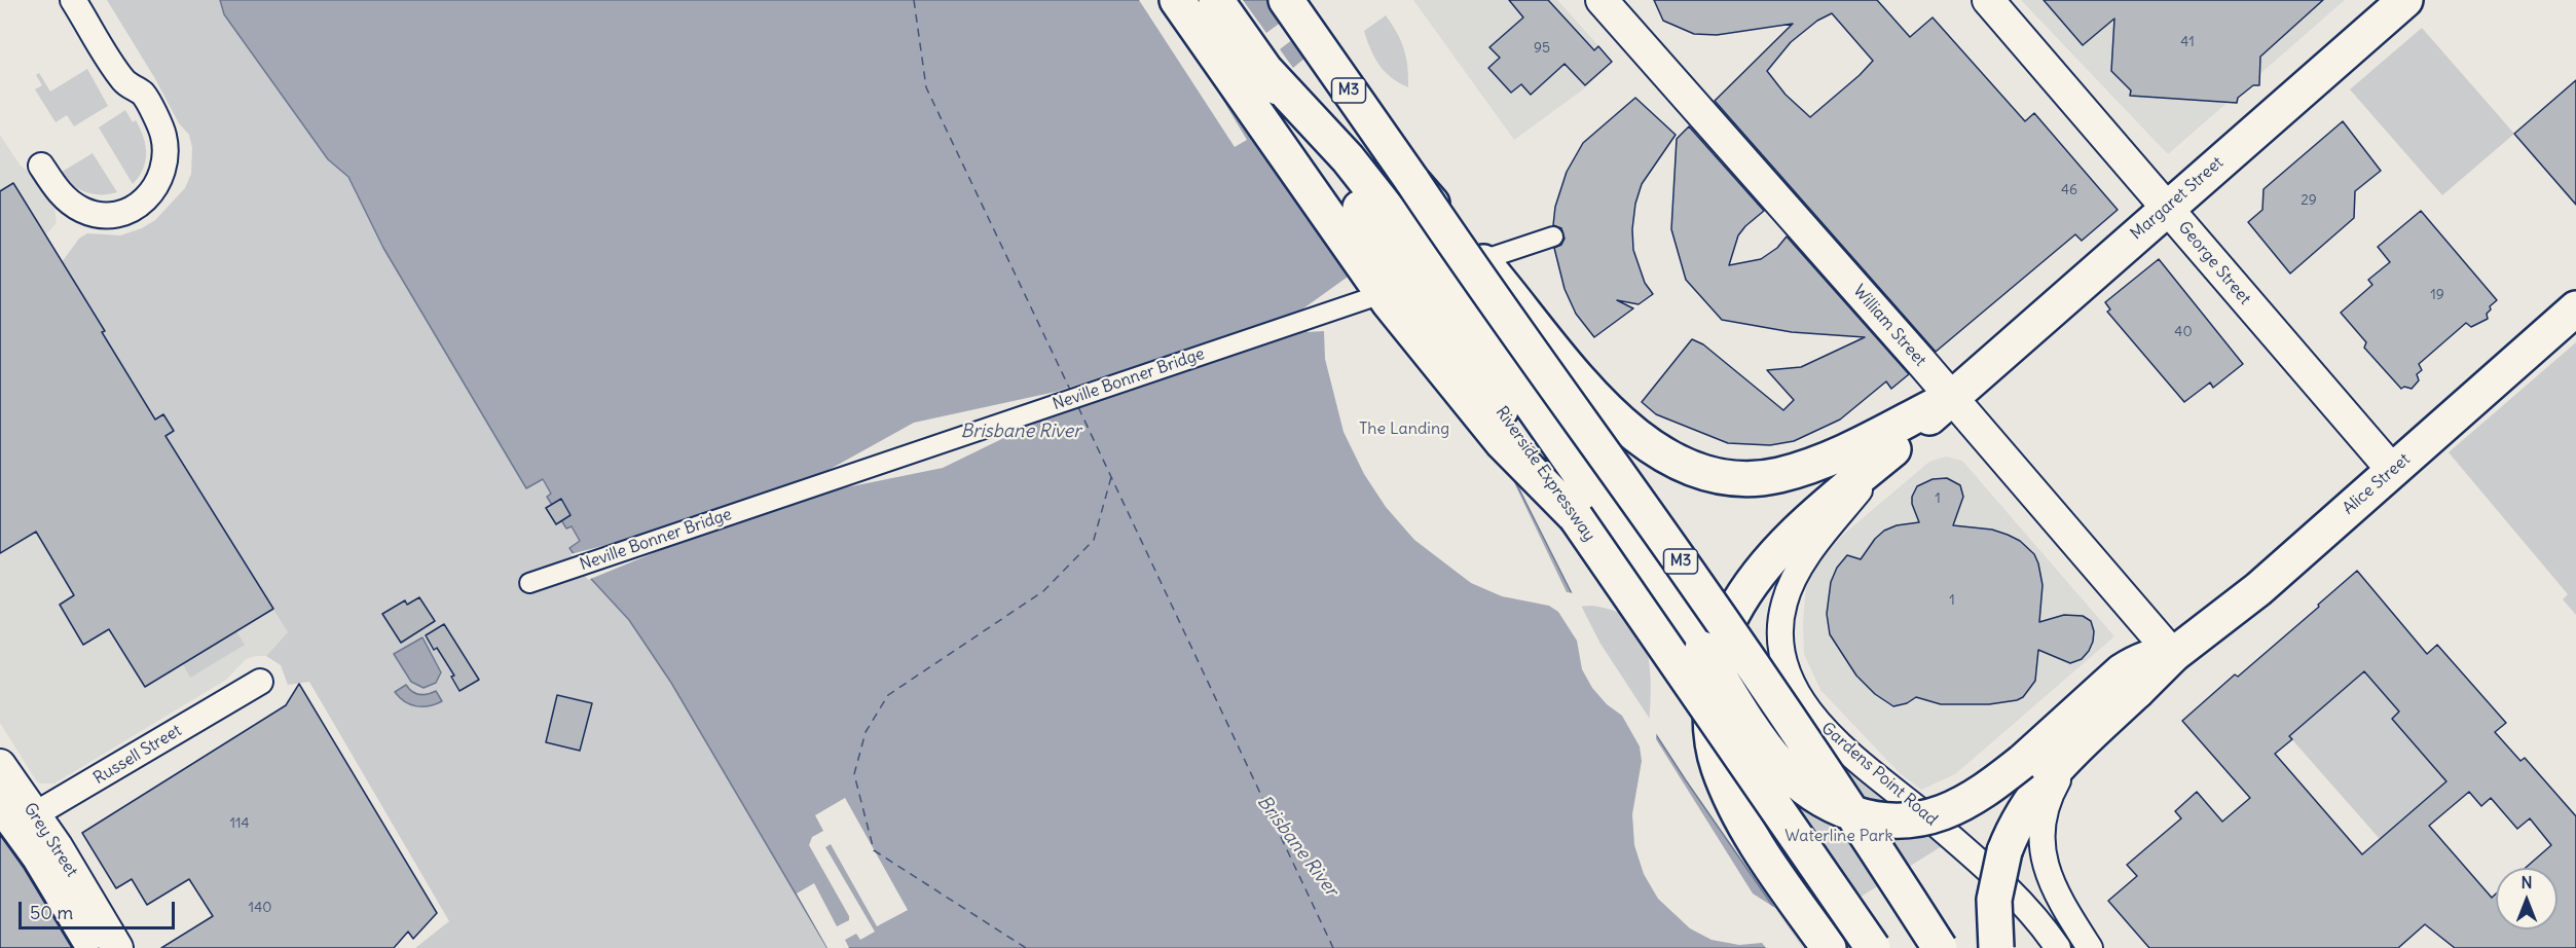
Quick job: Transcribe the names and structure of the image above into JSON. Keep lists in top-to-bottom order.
{
  "streets": {
    "main road": [
      "M3",
      "Margaret Street",
      "Riverside Expressway",
      "Alice Street"
    ],
    "street": [
      "George Street",
      "William Street",
      "Neville Bonner Bridge",
      "Russell Street",
      "Gardens Point Road",
      "Grey Street"
    ]
  },
  "crossings": [
    ["M3", "Margaret Street"],
    ["M3", "William Street"],
    ["M3", "Riverside Expressway"],
    ["M3", "Alice Street"],
    ["Margaret Street", "George Street"],
    ["Margaret Street", "William Street"],
    ["George Street", "Alice Street"],
    ["William Street", "Alice Street"],
    ["Russell Street", "Grey Street"]
  ],
  "water": ["Brisbane River"],
  "parks": ["The Landing", "Waterline Park"],
  "house_numbers": [
    "41",
    "95",
    "46",
    "29",
    "19",
    "40",
    "1",
    "1",
    "114",
    "140"
  ],
  "scale_bar": "50 m",
  "north": "top"
}
